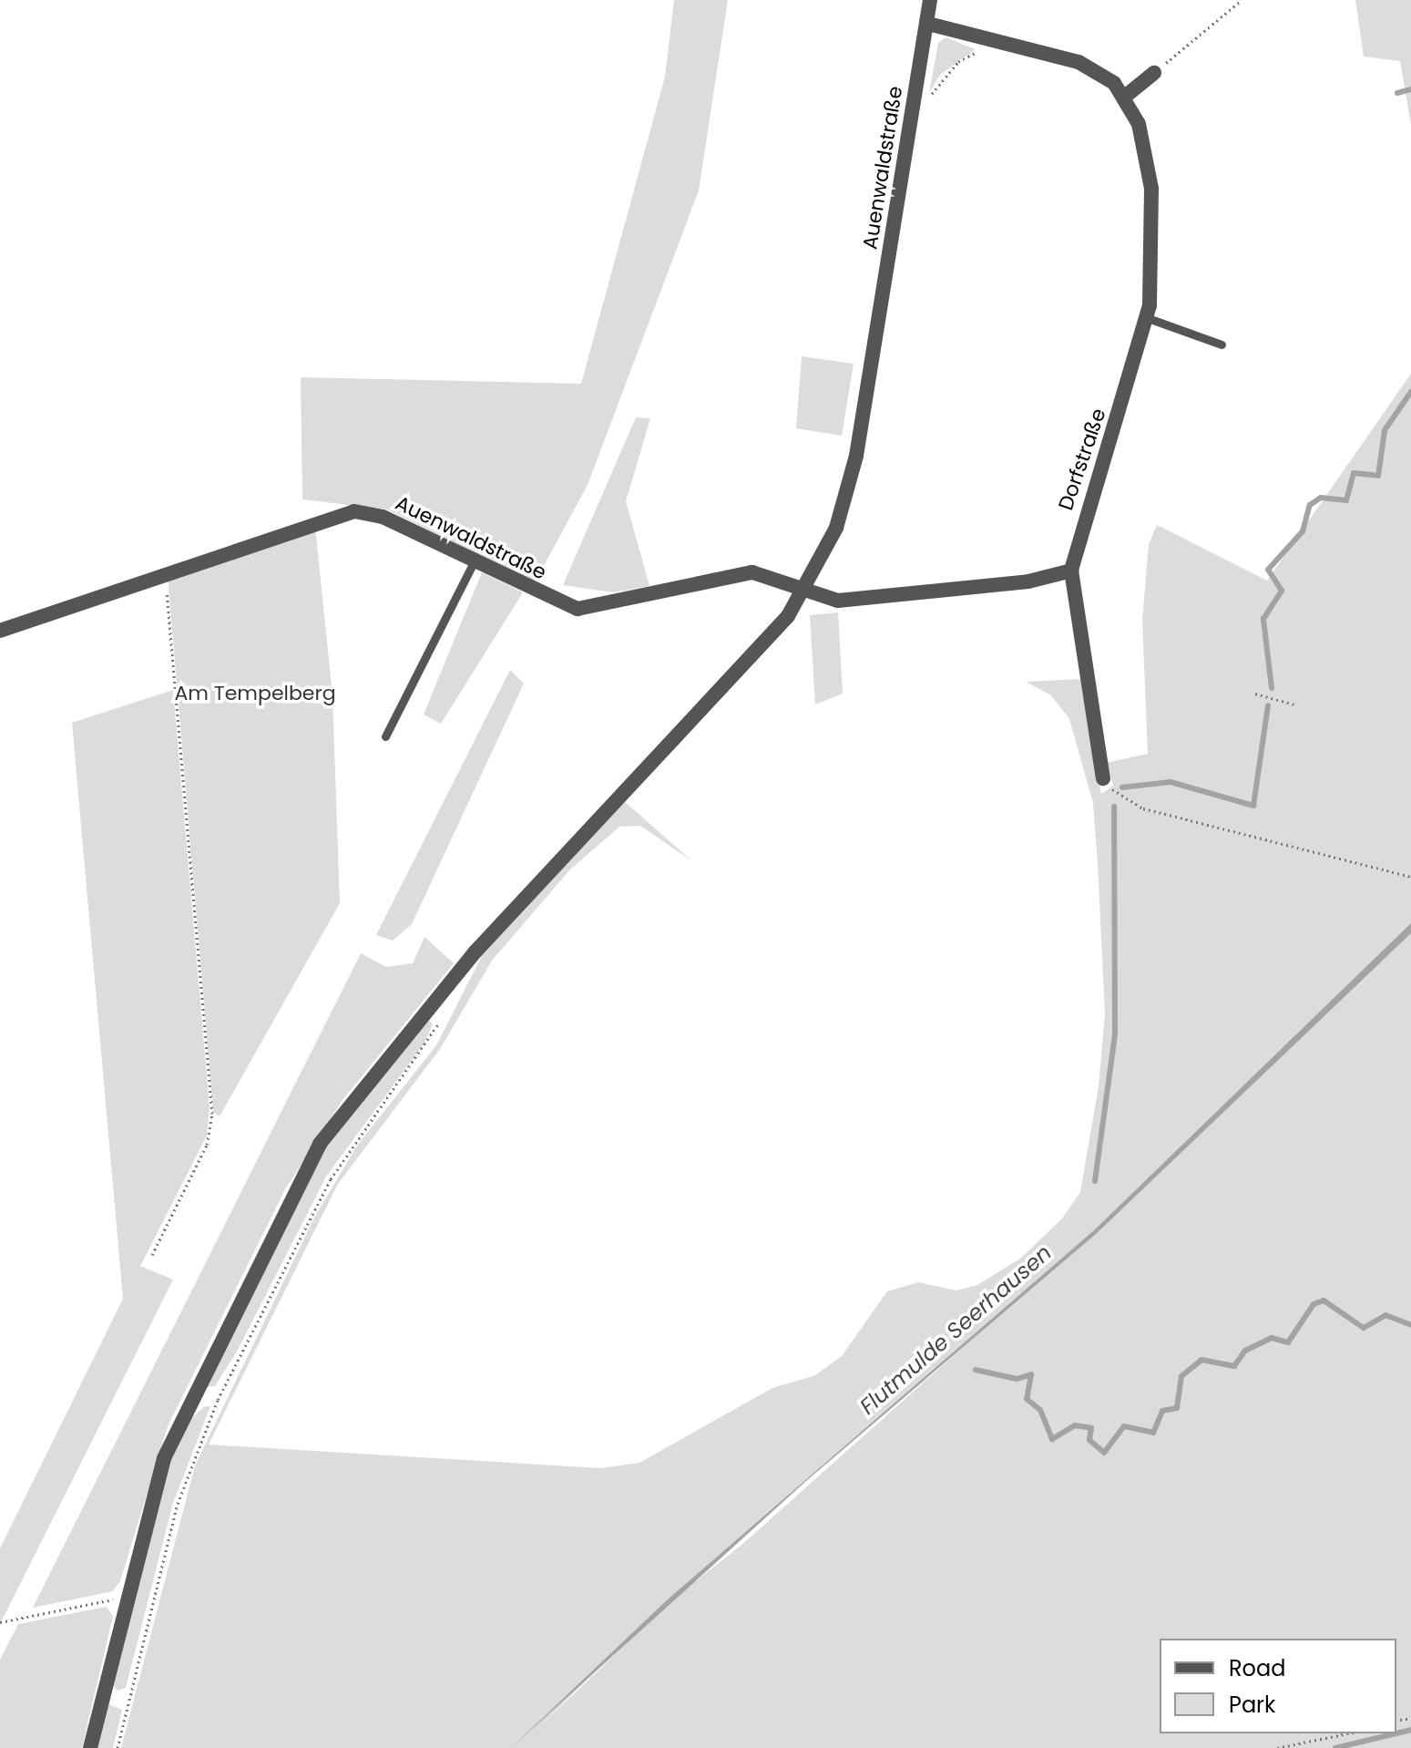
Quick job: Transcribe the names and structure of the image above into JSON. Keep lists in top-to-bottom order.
{
  "streets": {
    "street": ["Auenwaldstraße", "Dorfstraße"]
  },
  "water": ["Flutmulde Seerhausen"],
  "parks": ["Am Tempelberg"],
  "legend": ["Road", "Park"]
}
